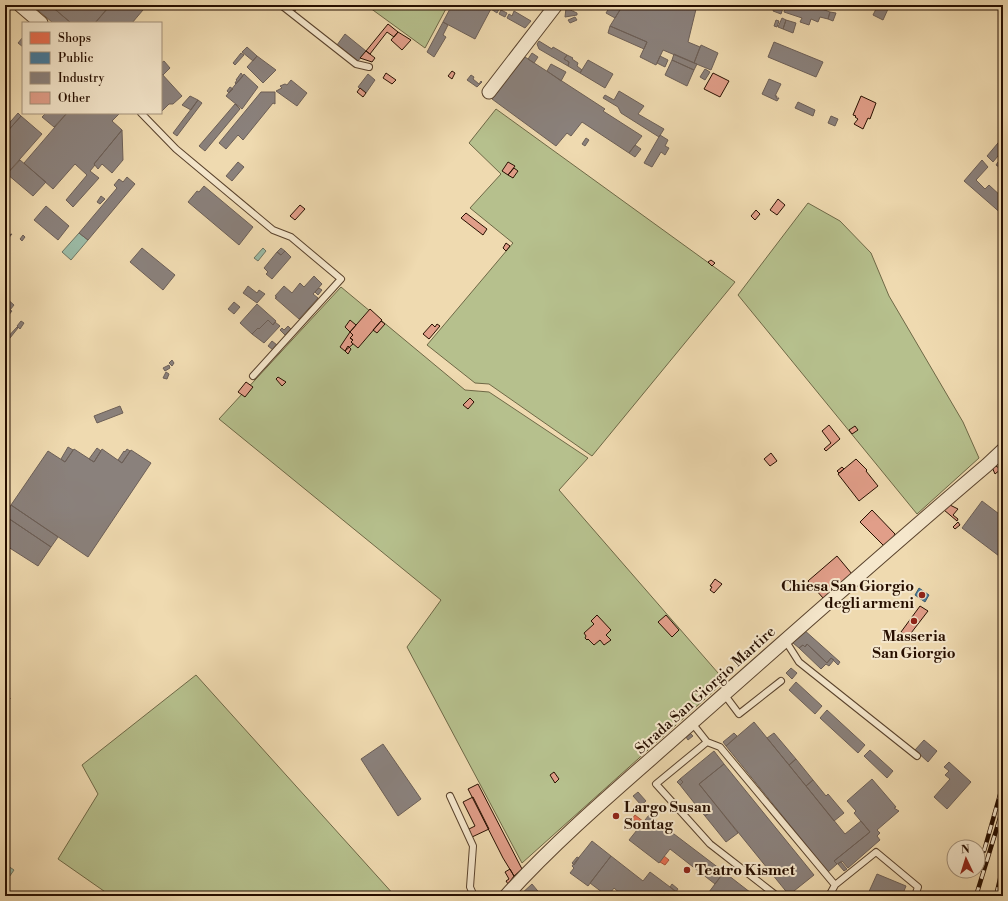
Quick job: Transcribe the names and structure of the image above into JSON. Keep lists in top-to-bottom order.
{
  "streets": {
    "street": ["Strada San Giorgio Martire"]
  },
  "places": [
    "Chiesa San Giorgio degli armeni",
    "Masseria San Giorgio",
    "Largo Susan Sontag",
    "Teatro Kismet"
  ],
  "legend": [
    "Shops",
    "Public",
    "Industry",
    "Other"
  ],
  "north": "top"
}
